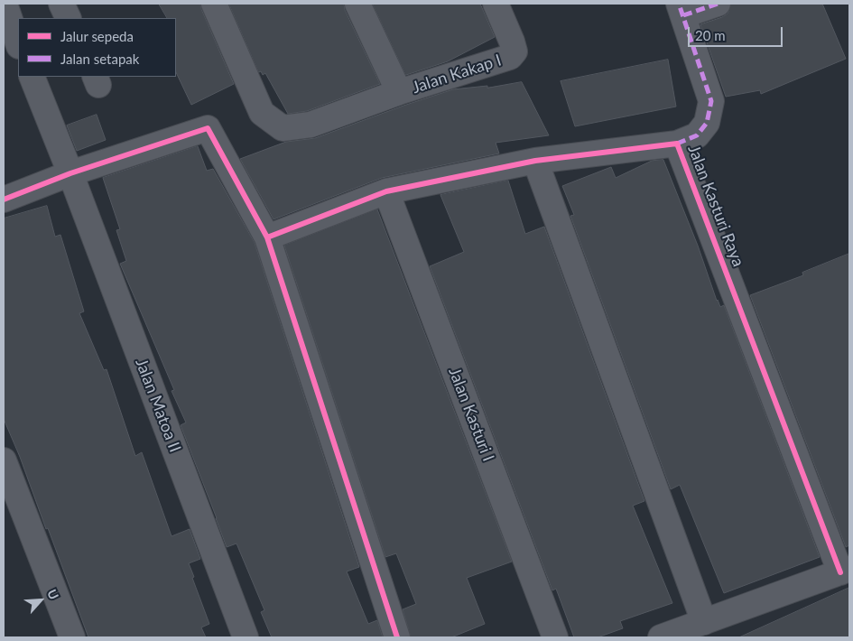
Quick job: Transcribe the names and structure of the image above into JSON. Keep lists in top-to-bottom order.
{
  "streets": {
    "street": [
      "Jalan Kakap I",
      "Jalan Kasturi Raya",
      "Jalan Matoa II",
      "Jalan Kasturi I"
    ]
  },
  "crossings": [
    ["Jalan Kasturi Raya", "Jalan Kasturi I"]
  ],
  "legend": ["Jalur sepeda", "Jalan setapak"],
  "scale_bar": "20 m",
  "north": "top right"
}
